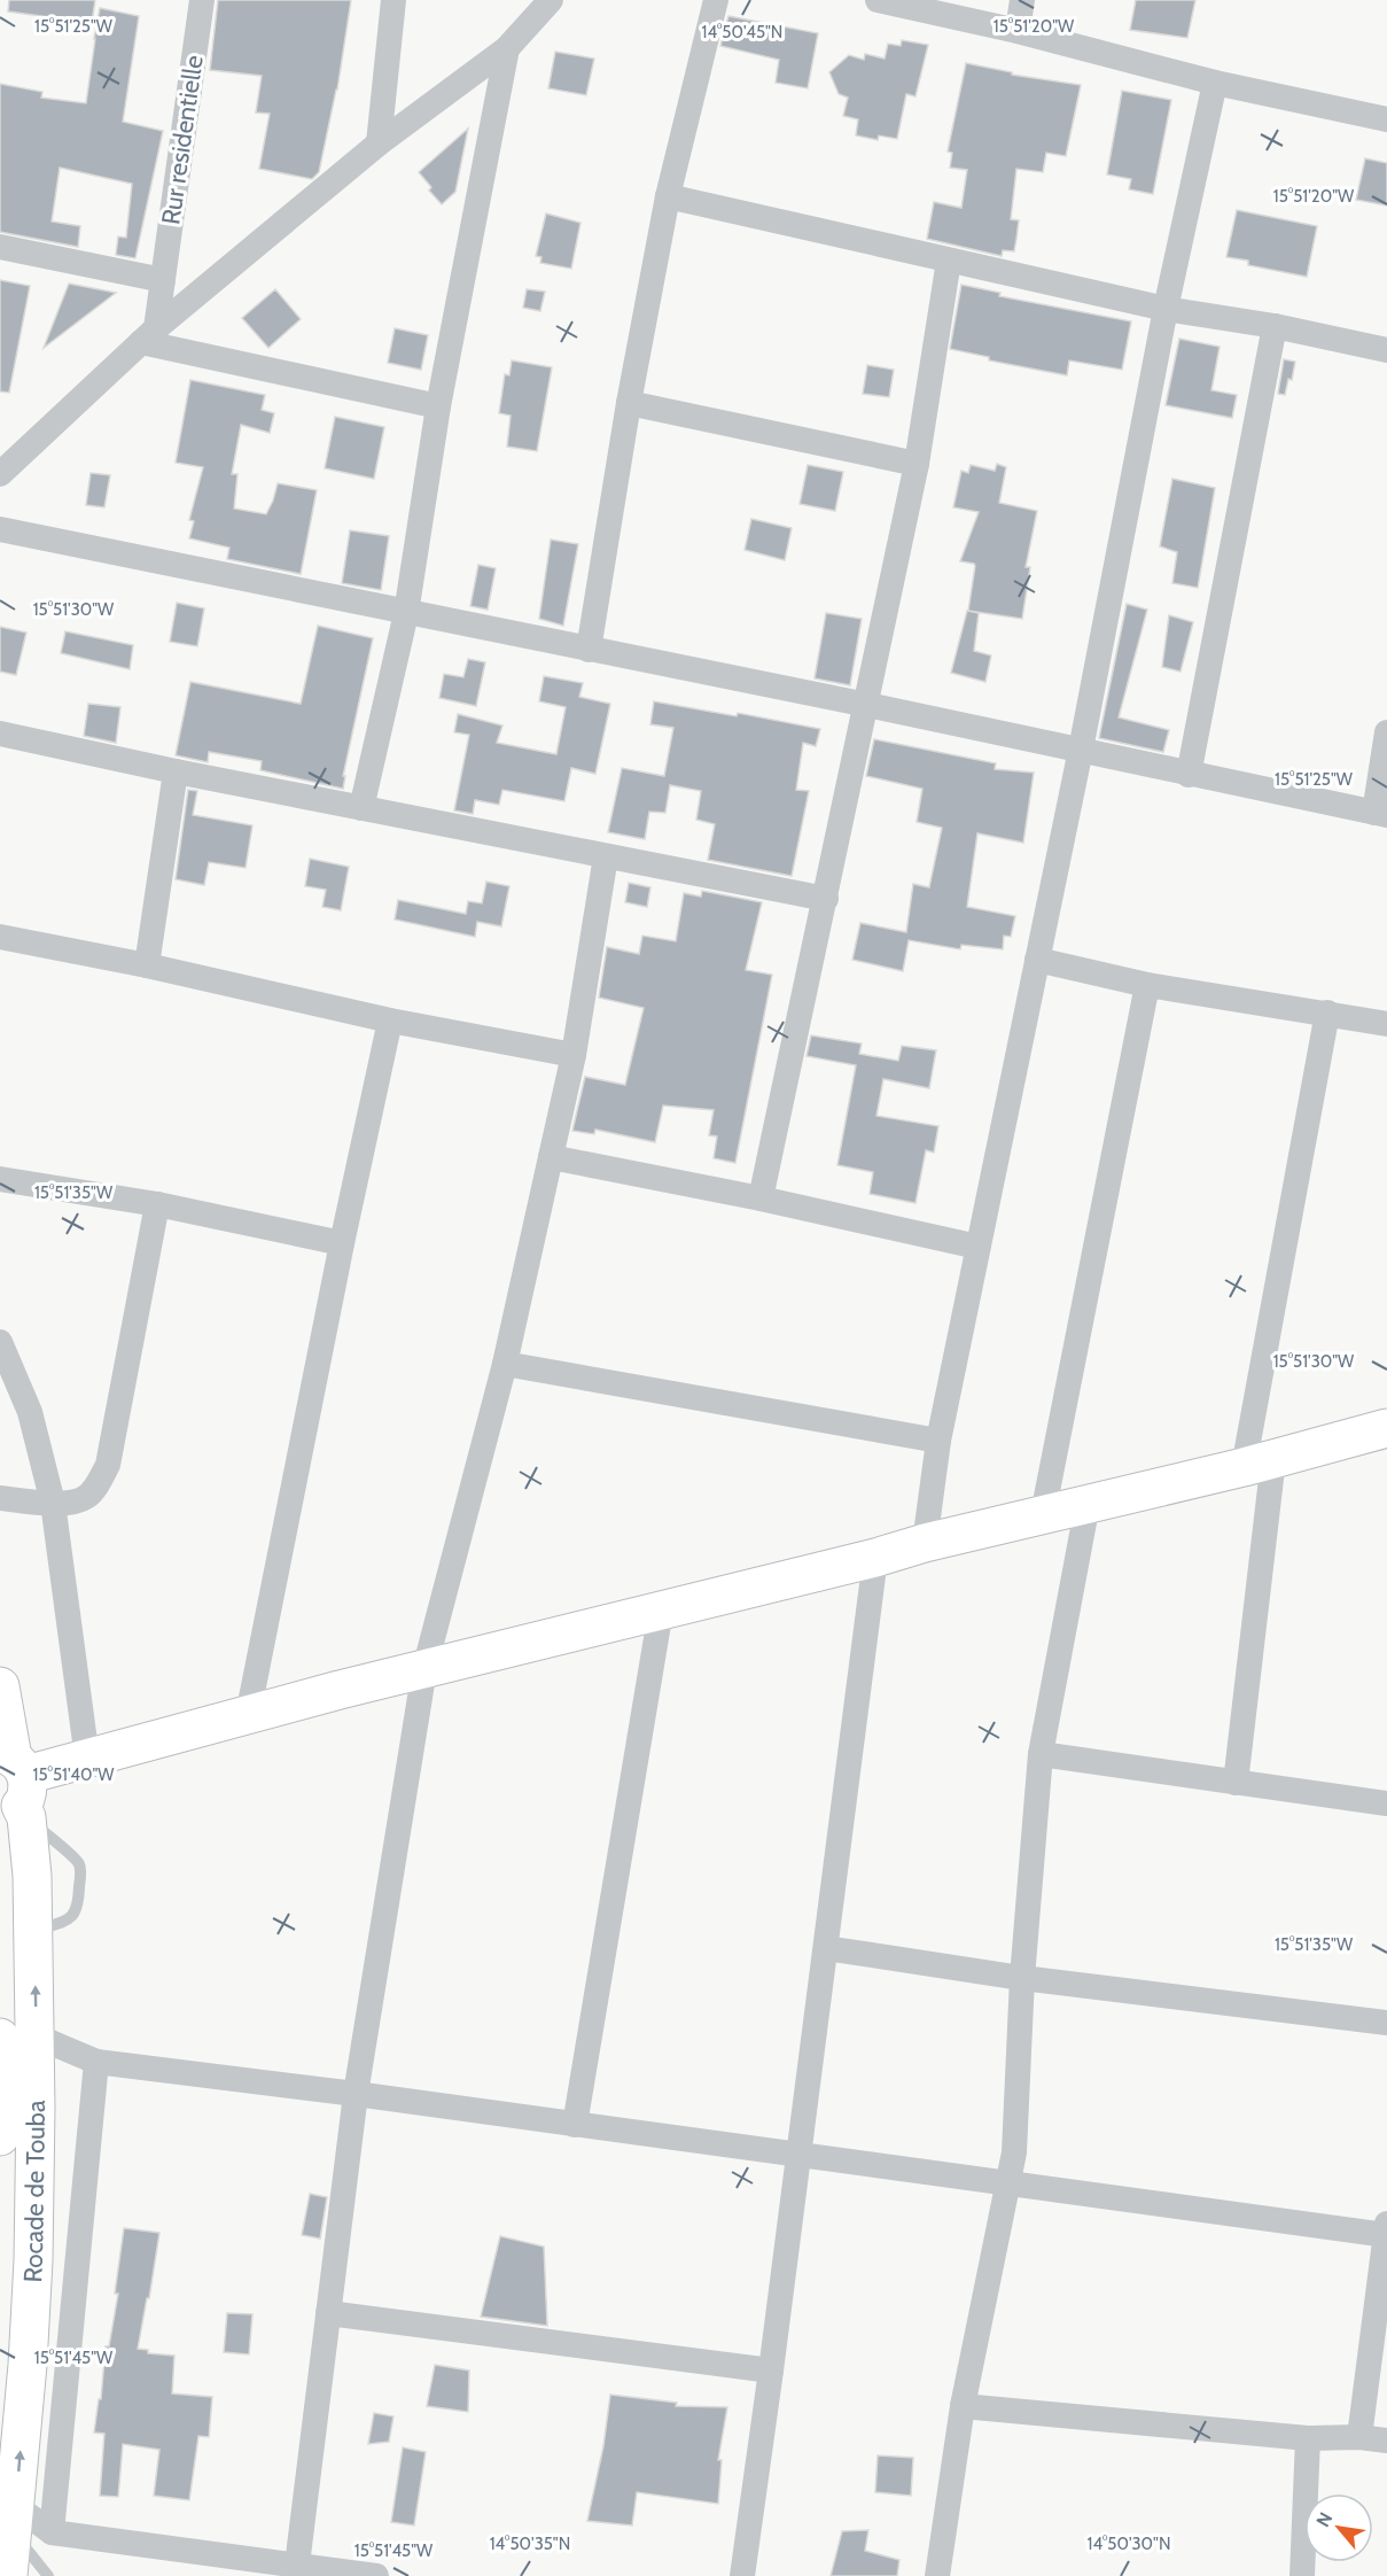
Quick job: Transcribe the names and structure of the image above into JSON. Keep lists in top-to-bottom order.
{
  "streets": {
    "main road": ["Rocade de Touba"],
    "street": ["Rur residentielle"]
  },
  "one_way": ["Rocade de Touba"],
  "north": "top left",
  "coordinates": [
    "15°51'20\"W",
    "15°51'25\"W",
    "14°50'45\"N",
    "15°51'30\"W",
    "15°51'35\"W",
    "15°51'40\"W",
    "15°51'45\"W",
    "14°50'35\"N",
    "14°50'30\"N"
  ]
}
